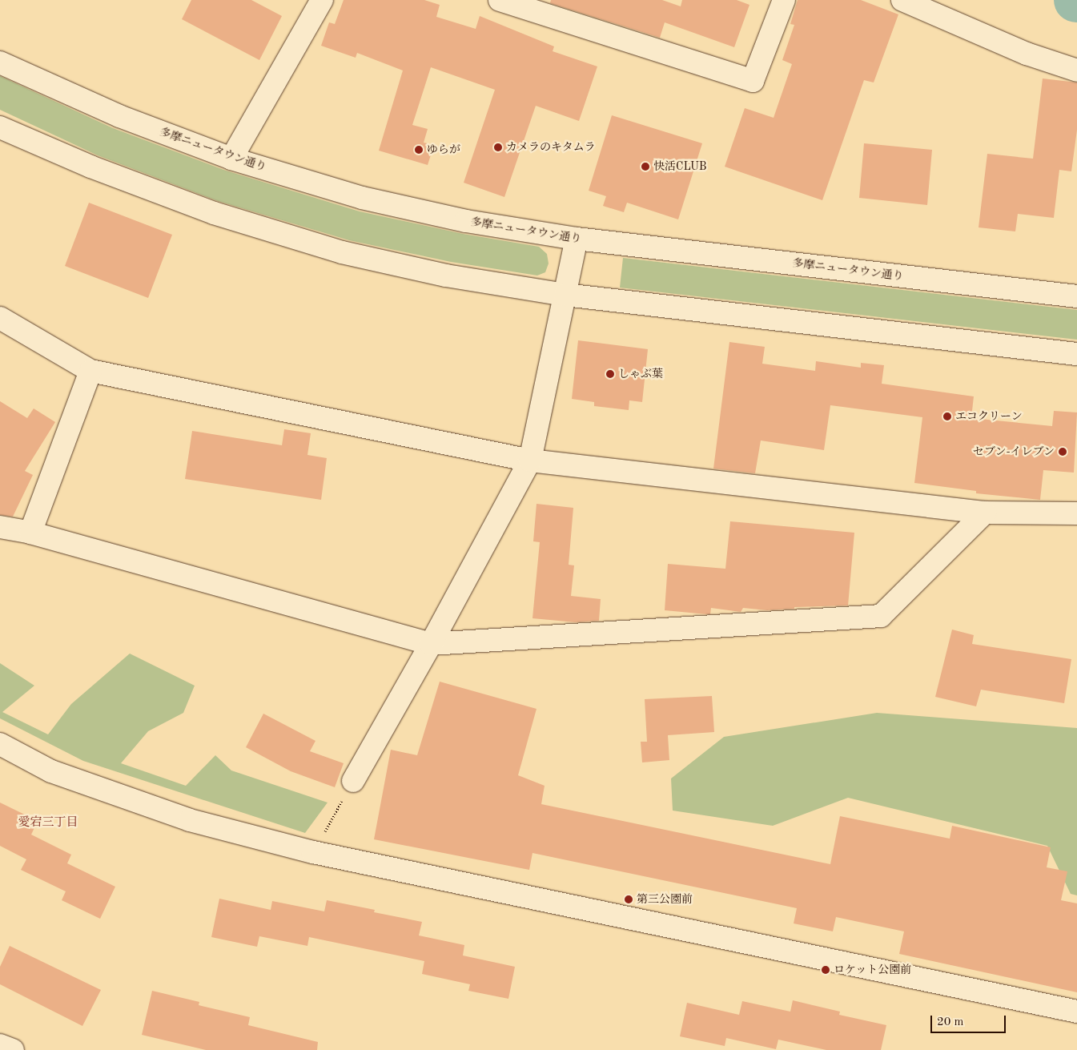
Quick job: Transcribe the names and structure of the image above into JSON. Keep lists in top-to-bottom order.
{
  "streets": {
    "street": ["多摩ニュータウン通り"]
  },
  "districts": ["愛宕三丁目"],
  "places": [
    "カメラのキタムラ",
    "ゆらが",
    "快活CLUB",
    "しゃぶ葉",
    "エコクリーン",
    "セブン-イレブン",
    "第三公園前",
    "ロケット公園前"
  ],
  "scale_bar": "20 m"
}
